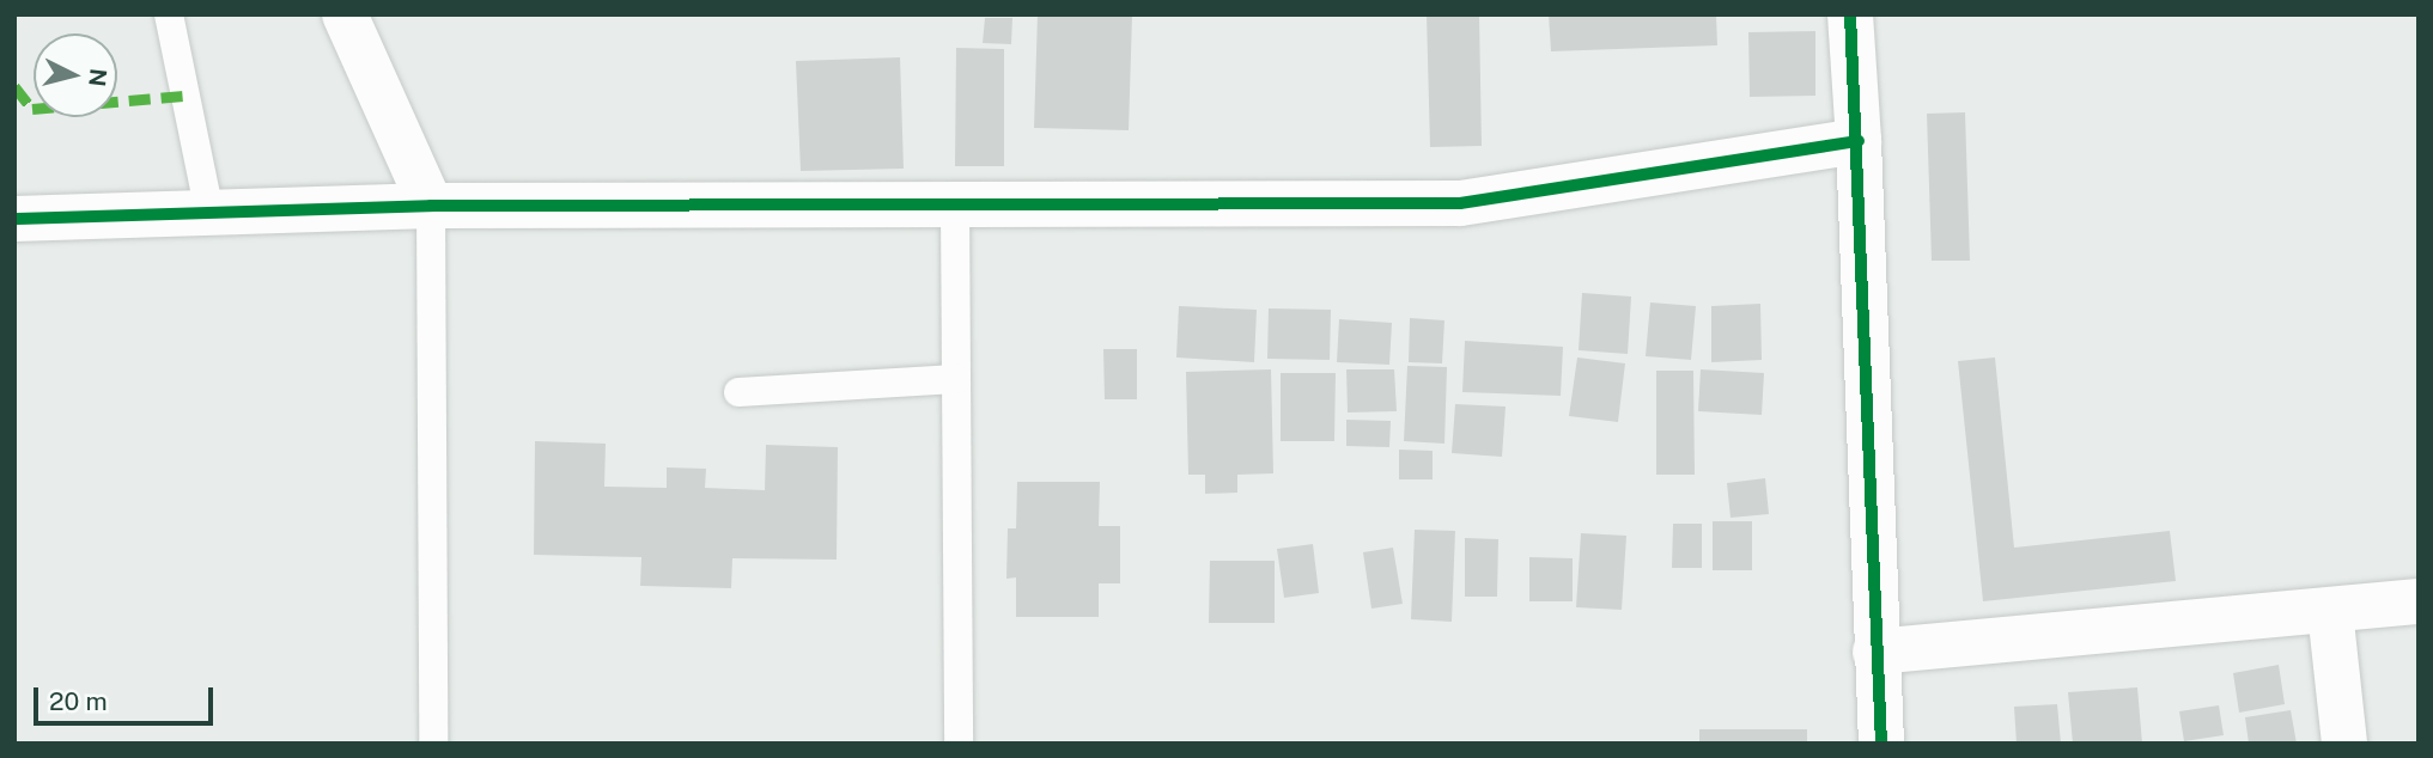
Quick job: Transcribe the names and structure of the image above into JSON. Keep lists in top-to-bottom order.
{
  "scale_bar": "20 m",
  "north": "right"
}
